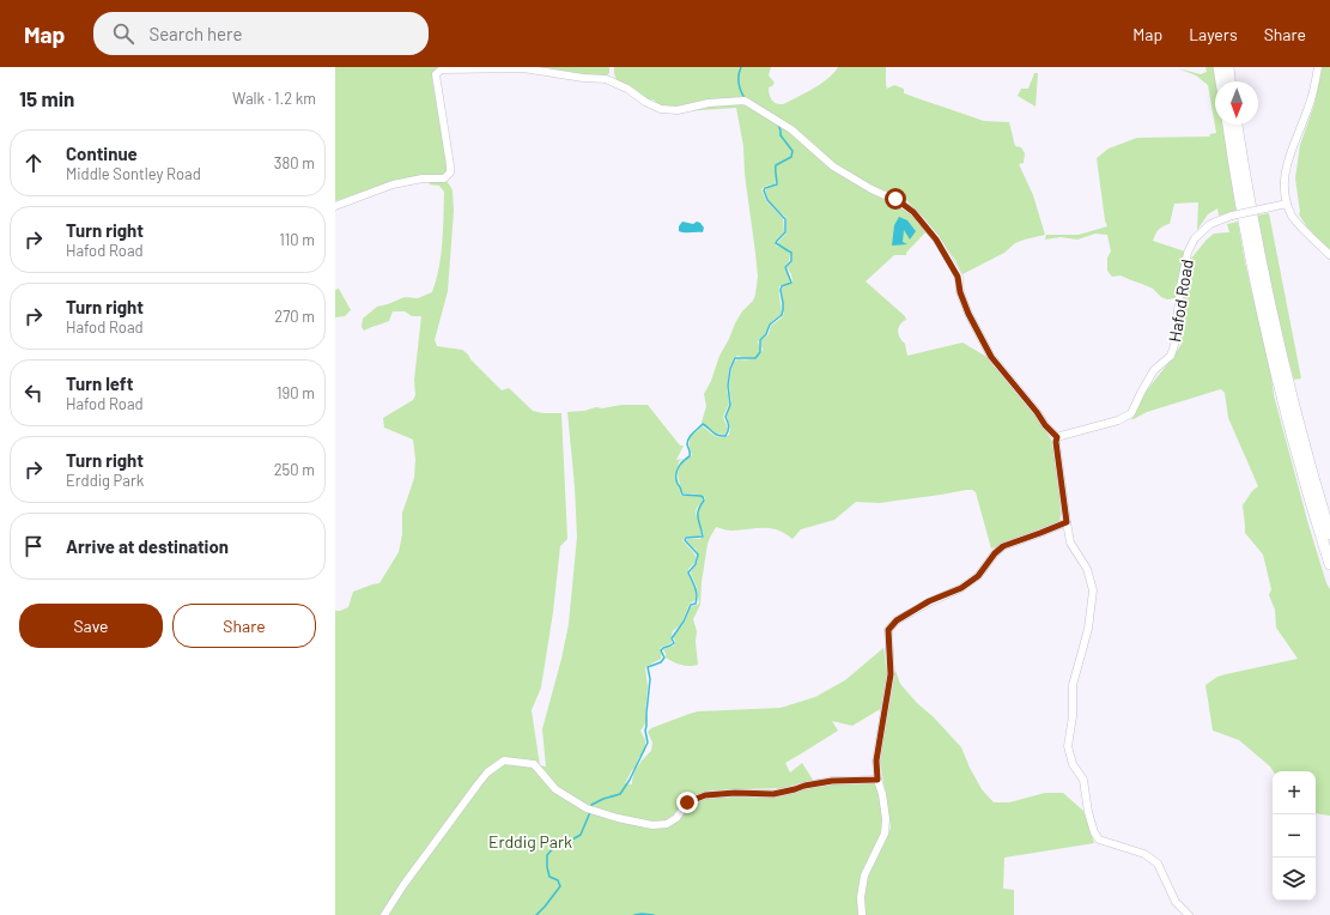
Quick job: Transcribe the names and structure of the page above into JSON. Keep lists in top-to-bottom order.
{
  "streets": {
    "street": ["Hafod Road"]
  },
  "parks": ["Erddig Park"],
  "north": "bottom",
  "page": {
    "header": "Map",
    "search": "Search here",
    "nav": ["Map", "Layers", "Share"],
    "heading": ["15 min", "Walk · 1.2 km"],
    "list": [
      ["Continue", "Middle Sontley Road", "380 m"],
      ["Turn right", "Hafod Road", "110 m"],
      ["Turn right", "Hafod Road", "270 m"],
      ["Turn left", "Hafod Road", "190 m"],
      ["Turn right", "Erddig Park", "250 m"],
      "Arrive at destination"
    ],
    "buttons": ["Save", "Share"],
    "map_buttons": ["+", "−"]
  }
}
